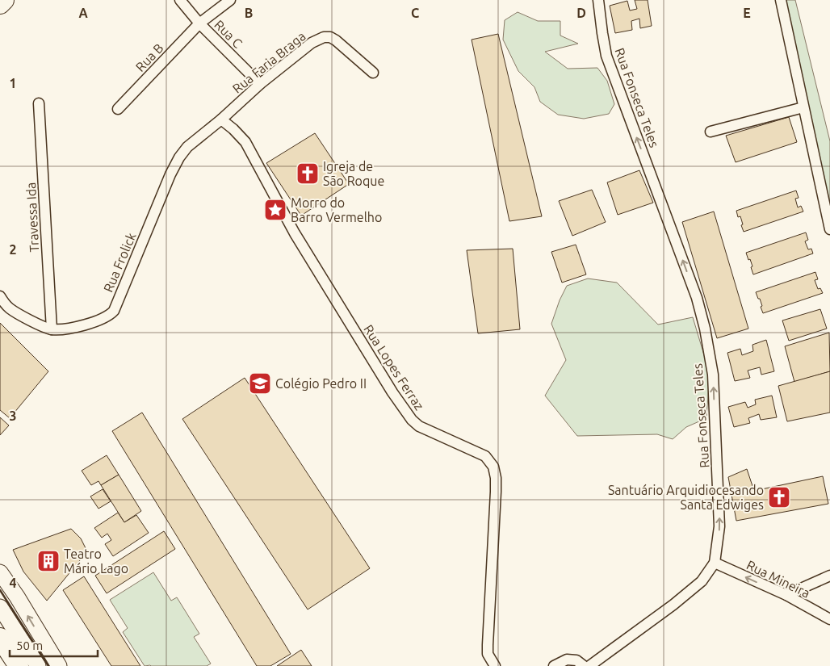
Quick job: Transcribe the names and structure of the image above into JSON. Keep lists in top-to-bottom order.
{
  "streets": {
    "street": [
      "Rua C",
      "Rua B",
      "Rua Faria Braga",
      "Rua Fonseca Teles",
      "Travessa Ida",
      "Rua Frolick",
      "Rua Lopes Ferraz",
      "Rua Mineira"
    ]
  },
  "crossings": [
    ["Rua C", "Rua B"],
    ["Rua C", "Rua Faria Braga"],
    ["Rua Faria Braga", "Rua Frolick"],
    ["Rua Faria Braga", "Rua Lopes Ferraz"],
    ["Rua Fonseca Teles", "Rua Mineira"],
    ["Travessa Ida", "Rua Frolick"],
    ["Rua Frolick", "Rua Lopes Ferraz"]
  ],
  "one_way": ["Rua Fonseca Teles", "Rua Mineira"],
  "places": {
    "church": ["Igreja de São Roque", "Santuário Arquidiocesando Santa Edwiges"],
    "place": ["Morro do Barro Vermelho"],
    "school or university": ["Colégio Pedro II"],
    "building": ["Teatro Mário Lago"]
  },
  "scale_bar": "50 m",
  "grid": {
    "columns": [
      "A",
      "B",
      "C",
      "D",
      "E"
    ],
    "rows": [
      "1",
      "2",
      "3",
      "4"
    ]
  }
}
